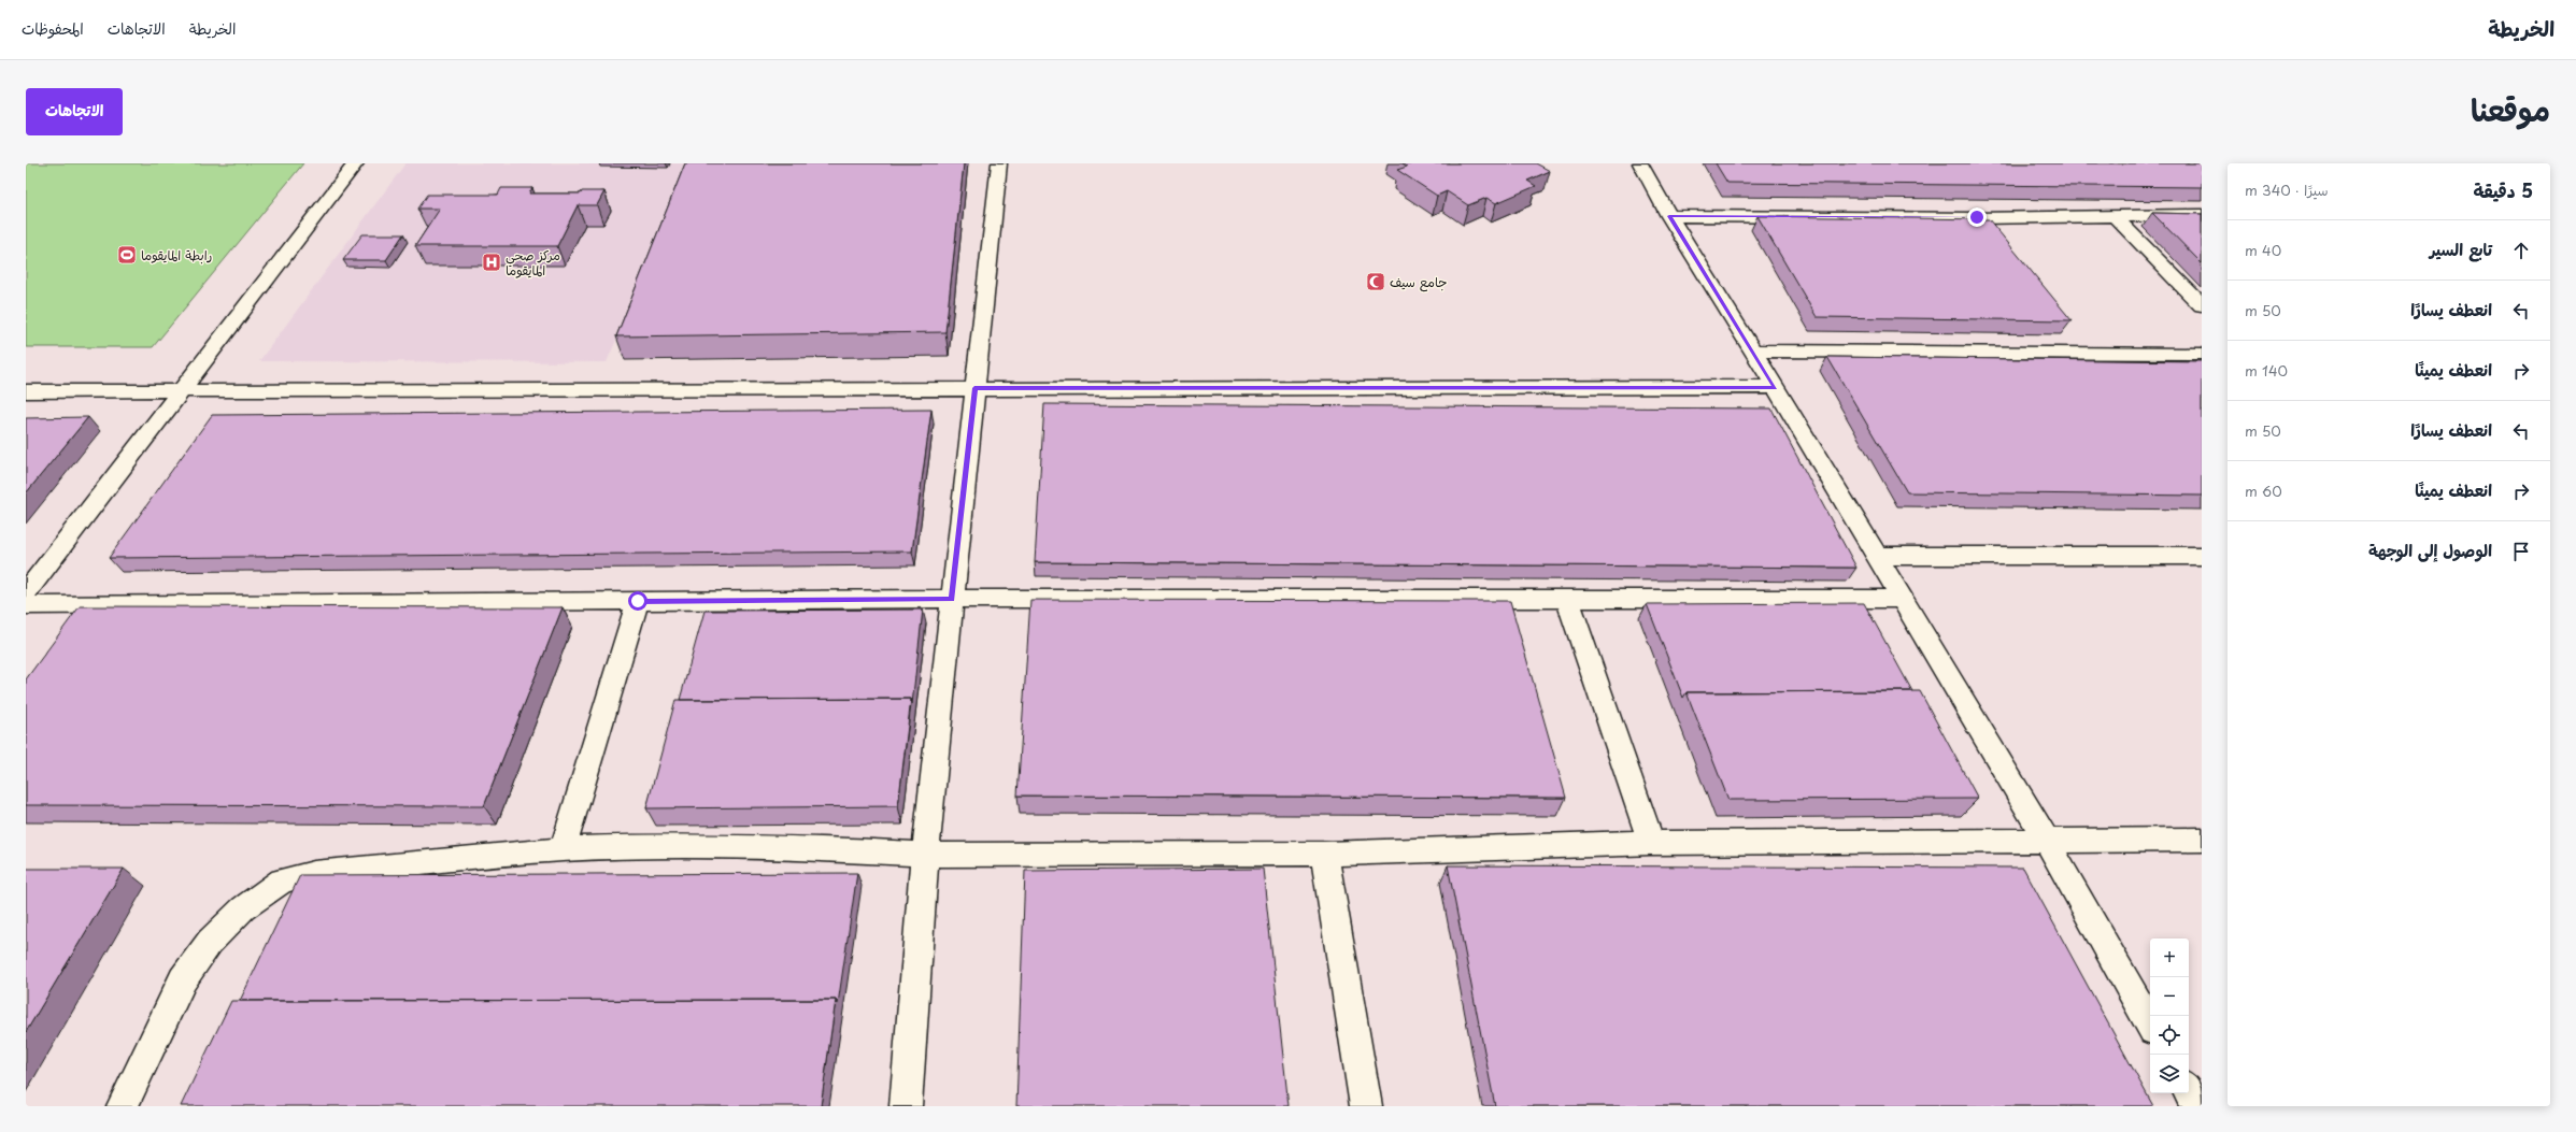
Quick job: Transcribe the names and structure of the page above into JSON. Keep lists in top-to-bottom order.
{
  "places": {
    "sports": ["رابطة المايقوما"],
    "hospital": ["مركز صحي المايقوما"],
    "mosque": ["جامع سيف"]
  },
  "page": {
    "header": "الخريطة",
    "nav": ["الخريطة", "الاتجاهات", "المحفوظات"],
    "title": "موقعنا",
    "buttons": "الاتجاهات",
    "heading": ["5 دقيقة", "سيرًا · 340 m"],
    "list": [
      ["تابع السير", "40 m"],
      ["انعطف يسارًا", "50 m"],
      ["انعطف يمينًا", "140 m"],
      ["انعطف يسارًا", "50 m"],
      ["انعطف يمينًا", "60 m"],
      "الوصول إلى الوجهة"
    ],
    "map_buttons": ["+", "−"]
  }
}
